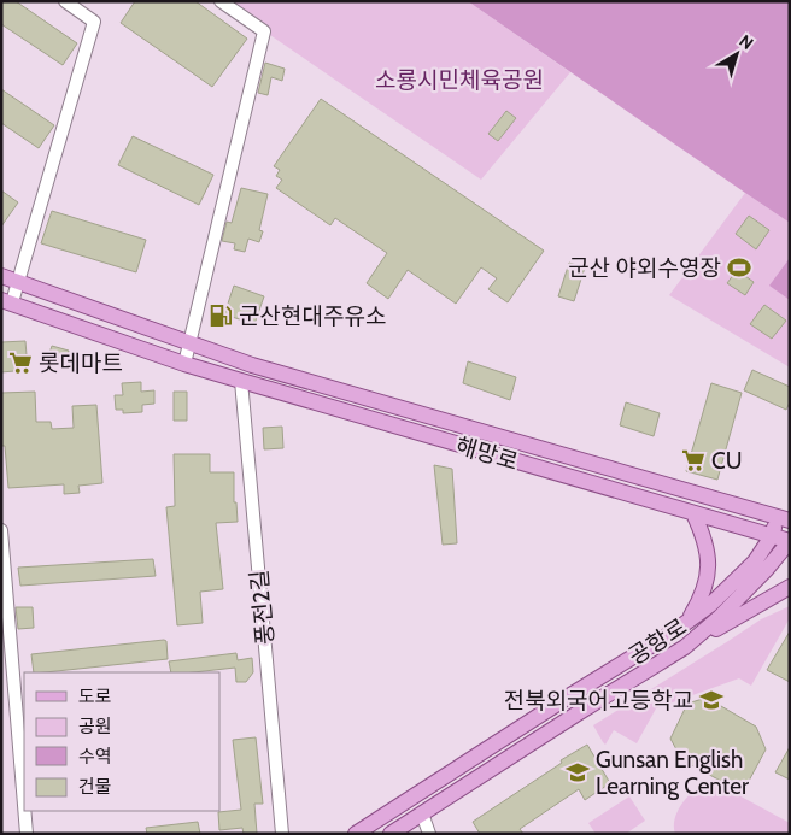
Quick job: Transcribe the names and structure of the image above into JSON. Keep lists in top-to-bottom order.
{
  "streets": {
    "main road": ["해망로", "공항로"],
    "street": ["풍전2길"]
  },
  "crossings": [
    ["해망로", "풍전2길"],
    ["해망로", "공항로"]
  ],
  "parks": ["소룡시민체육공원"],
  "places": {
    "sports": ["군산 야외수영장"],
    "fuel station": ["군산현대주유소"],
    "supermarket": ["롯데마트", "CU"],
    "school or university": ["전북외국어고등학교", "Gunsan English Learning Center"]
  },
  "legend": [
    "도로",
    "공원",
    "수역",
    "건물"
  ],
  "north": "top right"
}
